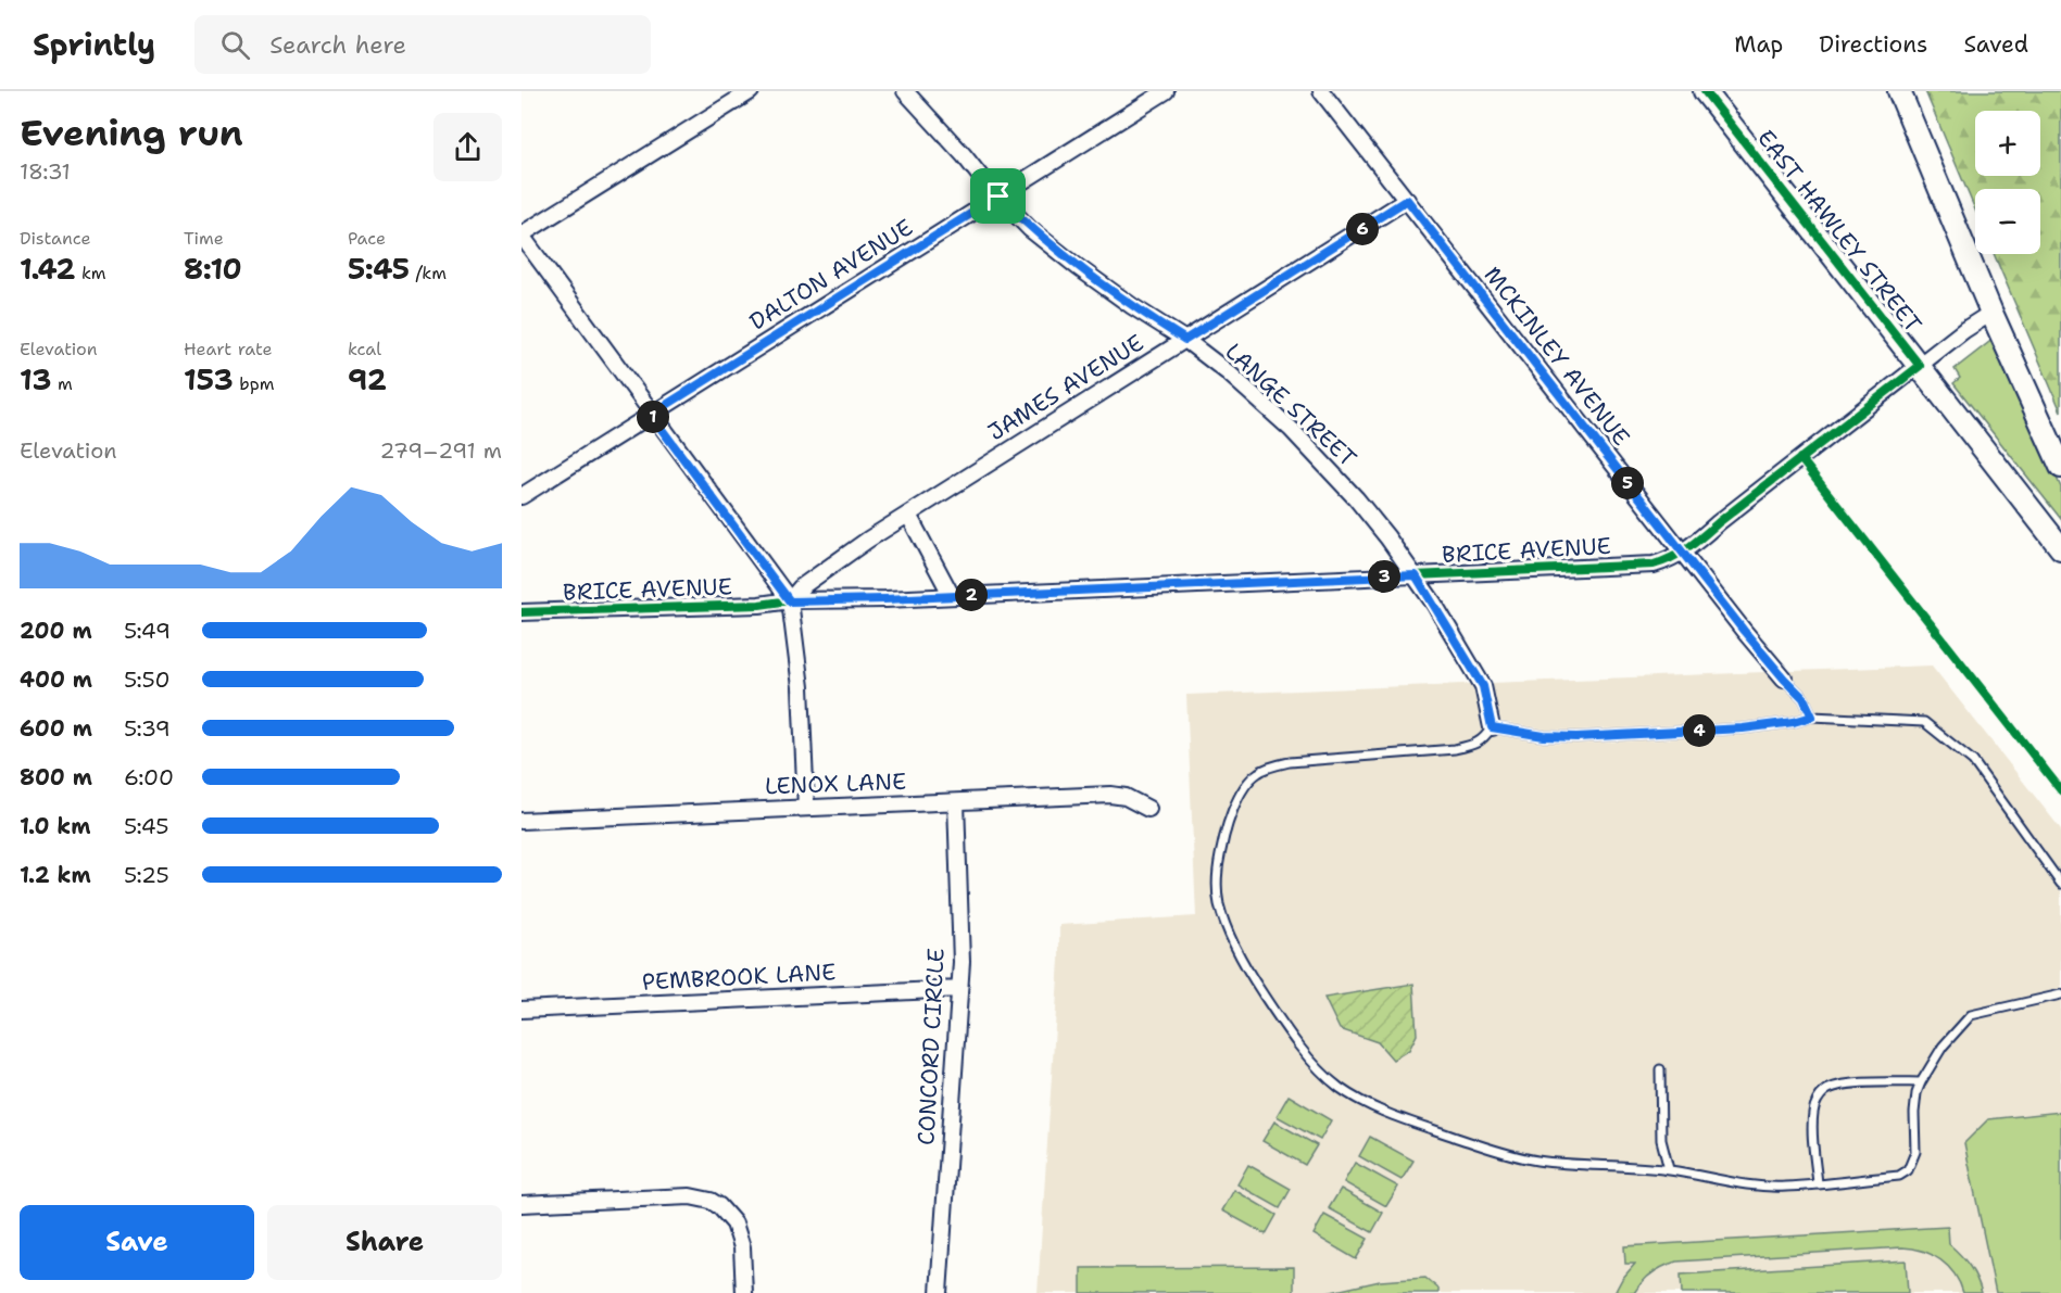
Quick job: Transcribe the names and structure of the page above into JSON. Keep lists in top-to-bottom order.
{
  "streets": {
    "street": [
      "EAST HAWLEY STREET",
      "DALTON AVENUE",
      "MCKINLEY AVENUE",
      "JAMES AVENUE",
      "LANGE STREET",
      "BRICE AVENUE",
      "LENOX LANE",
      "PEMBROOK LANE",
      "CONCORD CIRCLE"
    ]
  },
  "crossings": [
    ["EAST HAWLEY STREET", "BRICE AVENUE"],
    ["DALTON AVENUE", "LANGE STREET"],
    ["MCKINLEY AVENUE", "JAMES AVENUE"],
    ["MCKINLEY AVENUE", "BRICE AVENUE"],
    ["JAMES AVENUE", "LANGE STREET"],
    ["JAMES AVENUE", "BRICE AVENUE"],
    ["LANGE STREET", "BRICE AVENUE"],
    ["LENOX LANE", "CONCORD CIRCLE"],
    ["PEMBROOK LANE", "CONCORD CIRCLE"]
  ],
  "page": {
    "header": "Sprintly",
    "search": "Search here",
    "nav": ["Map", "Directions", "Saved"],
    "heading": ["Evening run", "18:31"],
    "map_buttons": ["+", "−"],
    "stats": [
      ["Distance", "1.42 km"],
      ["Time", "8:10"],
      ["Pace", "5:45 /km"],
      ["Elevation", "13 m"],
      ["Heart rate", "153 bpm"],
      ["kcal", "92"]
    ],
    "pins": [
      "6",
      "1",
      "5",
      "3",
      "2",
      "4"
    ],
    "chart": ["Elevation", "279–291 m"],
    "list": [
      {
        "name": "200 m",
        "note": "5:49"
      },
      {
        "name": "400 m",
        "note": "5:50"
      },
      {
        "name": "600 m",
        "note": "5:39"
      },
      {
        "name": "800 m",
        "note": "6:00"
      },
      {
        "name": "1.0 km",
        "note": "5:45"
      },
      {
        "name": "1.2 km",
        "note": "5:25"
      }
    ],
    "buttons": ["Save", "Share"]
  }
}
